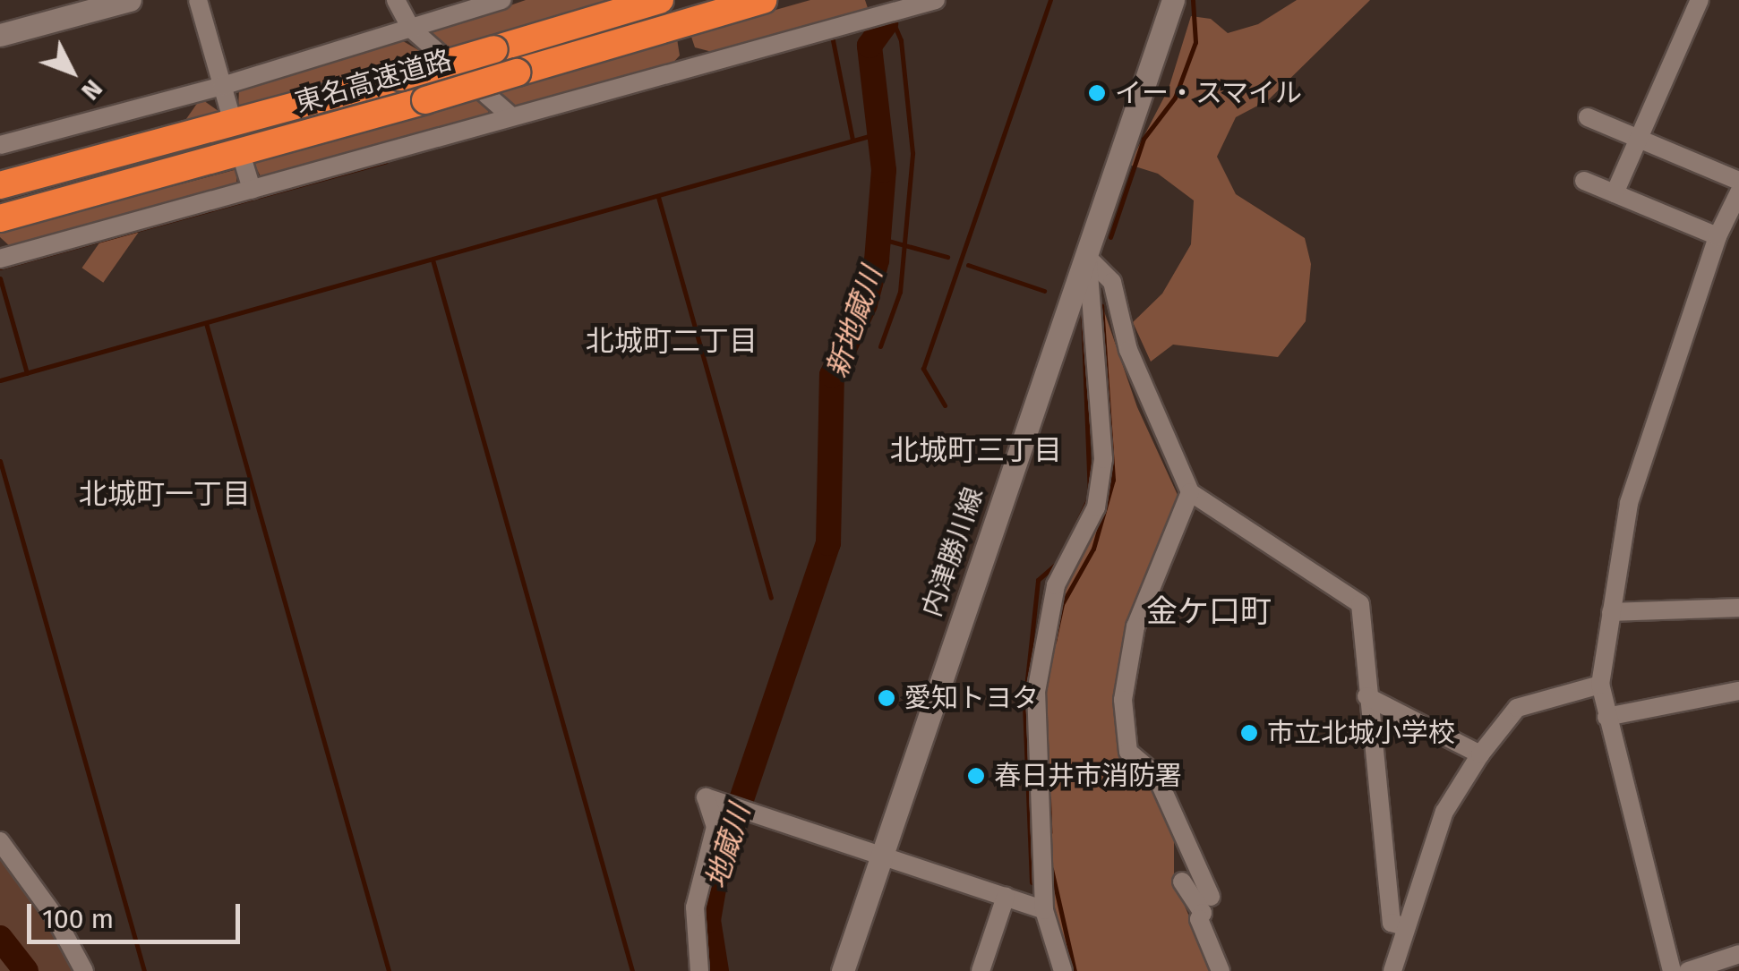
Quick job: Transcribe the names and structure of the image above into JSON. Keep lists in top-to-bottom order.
{
  "streets": {
    "highway": ["東名高速道路"],
    "main road": ["内津勝川線"]
  },
  "districts": [
    "北城町二丁目",
    "北城町三丁目",
    "北城町一丁目",
    "金ケ口町"
  ],
  "water": ["新地蔵川", "地蔵川"],
  "places": [
    "イー・スマイル",
    "愛知トヨタ",
    "市立北城小学校",
    "春日井市消防署"
  ],
  "scale_bar": "100 m",
  "north": "bottom right"
}
